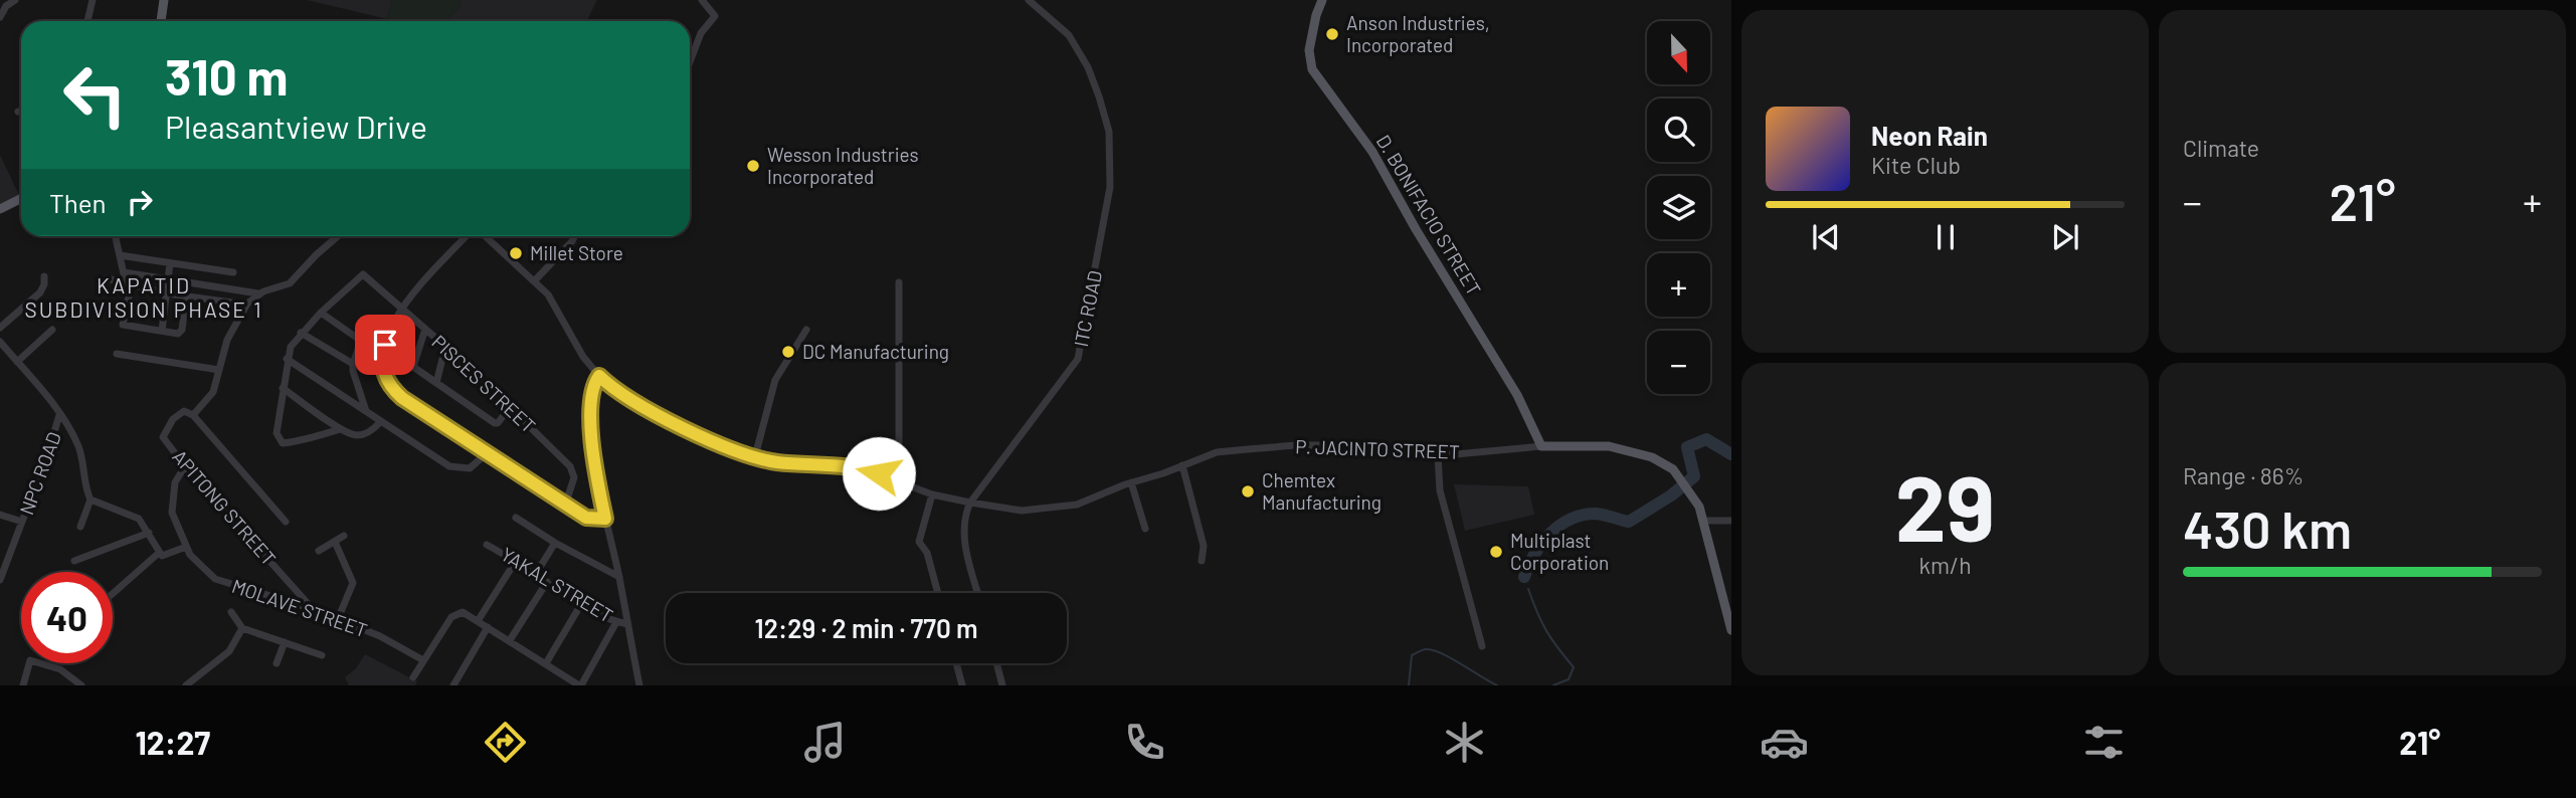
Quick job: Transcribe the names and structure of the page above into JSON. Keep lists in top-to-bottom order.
{
  "streets": {
    "main road": ["D. BONIFACIO STREET"],
    "street": [
      "ITC ROAD",
      "PISCES STREET",
      "P. JACINTO STREET",
      "NPC ROAD",
      "APITONG STREET",
      "YAKAL STREET",
      "MOLAVE STREET"
    ]
  },
  "crossings": [
    ["D. BONIFACIO STREET", "P. JACINTO STREET"],
    ["ITC ROAD", "P. JACINTO STREET"],
    ["APITONG STREET", "MOLAVE STREET"]
  ],
  "districts": ["KAPATID SUBDIVISION PHASE 1"],
  "places": [
    "Anson Industries, Incorporated",
    "Wesson Industries Incorporated",
    "Millet Store",
    "DC Manufacturing",
    "Chemtex Manufacturing",
    "Multiplast Corporation"
  ],
  "north": "bottom",
  "page": {
    "tile": [
      "Climate",
      ["29", "km/h"],
      ["Range · 86%", "430 km"]
    ],
    "map_buttons": ["+", "−"],
    "turn": ["310 m", "Pleasantview Drive"],
    "song": ["Neon Rain", "Kite Club"],
    "then": "Then",
    "heat": ["−", "21°", "+"],
    "limit": "40",
    "trip": "12:29 · 2 min · 770 m",
    "tabs": ["12:27", "21°"]
  }
}
